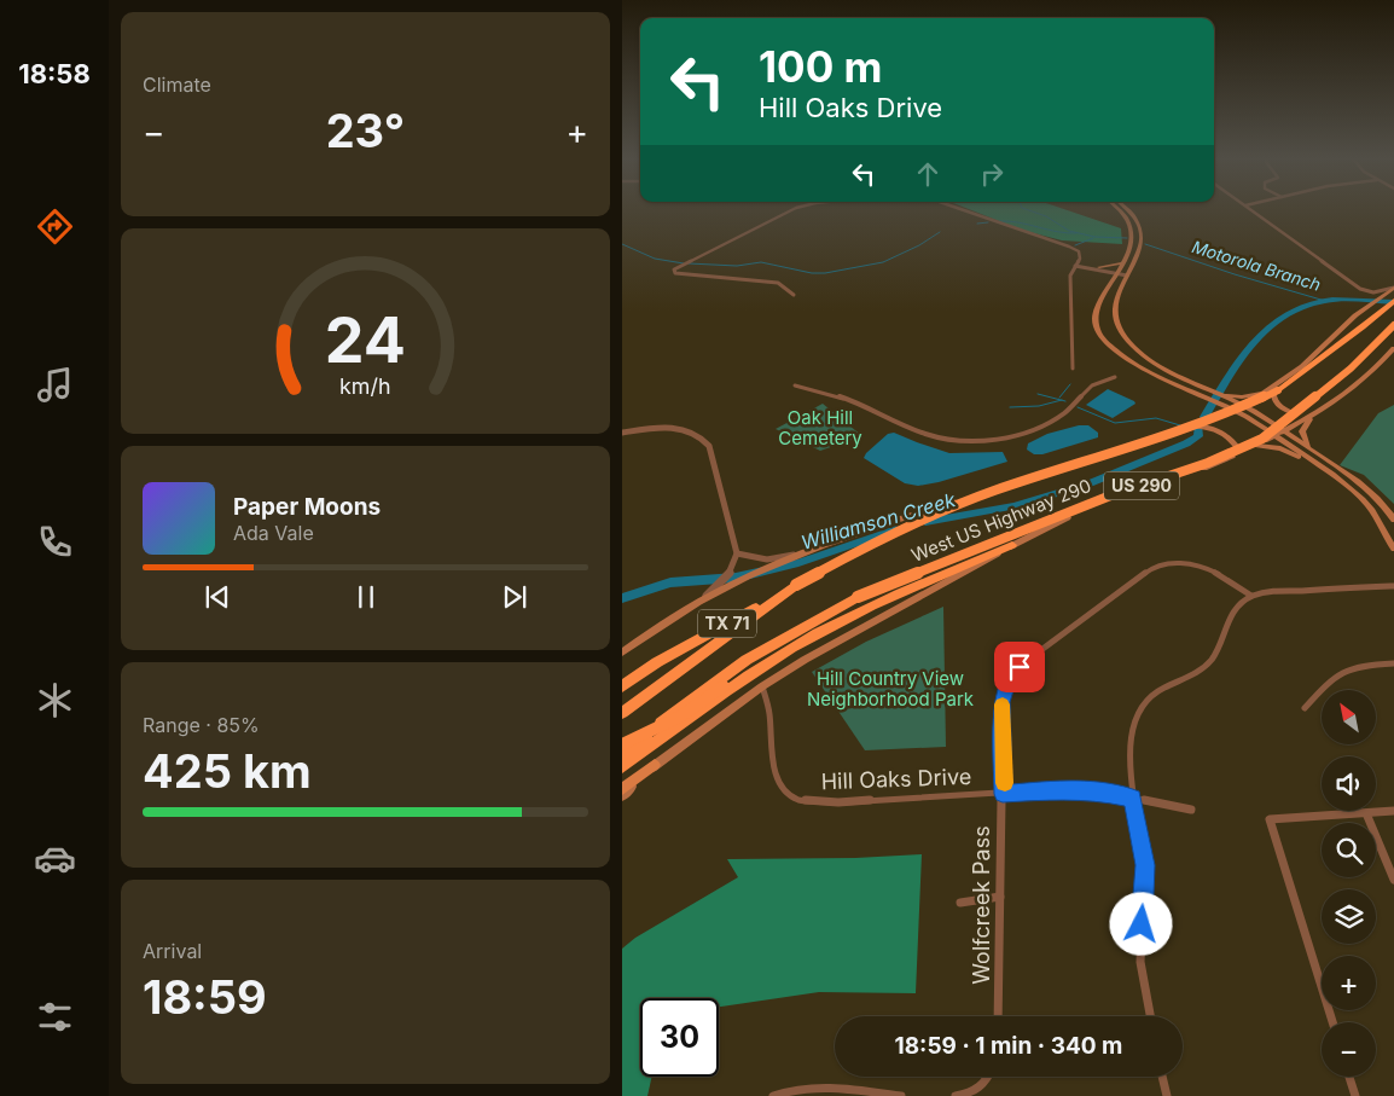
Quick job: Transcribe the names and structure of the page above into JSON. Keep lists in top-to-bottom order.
{
  "streets": {
    "highway": ["US 290", "West US Highway 290", "TX 71"],
    "street": ["Hill Oaks Drive", "Wolfcreek Pass"]
  },
  "crossings": [
    ["West US Highway 290", "TX 71"],
    ["West US Highway 290", "Hill Oaks Drive"],
    ["Hill Oaks Drive", "Wolfcreek Pass"]
  ],
  "water": ["Motorola Branch", "Williamson Creek"],
  "parks": ["Oak Hill Cemetery", "Hill Country View Neighborhood Park"],
  "north": "top left",
  "page": {
    "tabs": "18:58",
    "tile": [
      "Climate",
      ["Range · 85%", "425 km"],
      ["Arrival", "18:59"]
    ],
    "turn": ["100 m", "Hill Oaks Drive"],
    "heat": ["−", "23°", "+"],
    "song": ["Paper Moons", "Ada Vale"],
    "map_buttons": ["+", "−"],
    "limit": "30",
    "trip": "18:59 · 1 min · 340 m",
    "gauge": ["24", "km/h"]
  }
}
